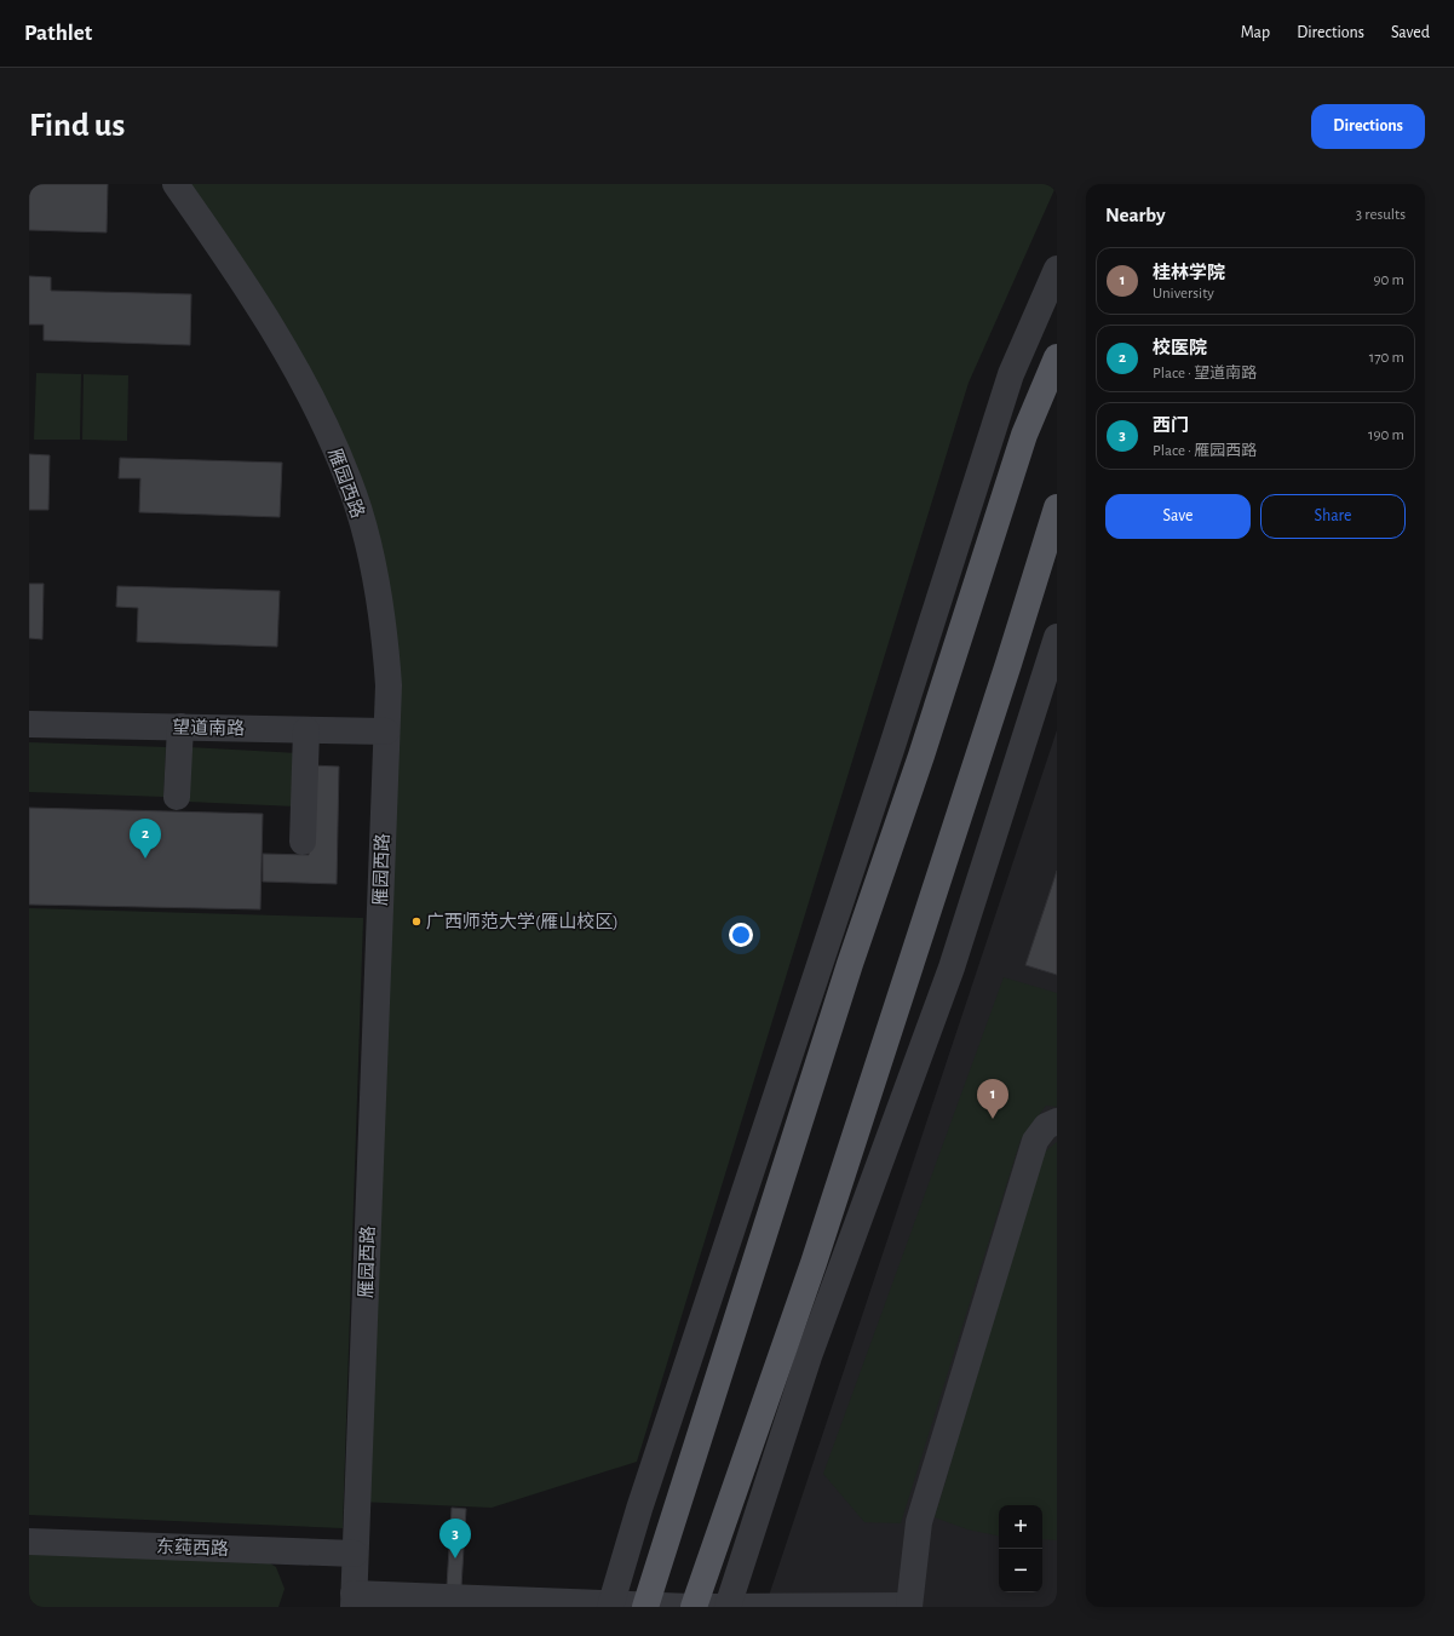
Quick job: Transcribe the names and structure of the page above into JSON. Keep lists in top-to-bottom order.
{
  "streets": {
    "street": ["雁园西路", "望道南路", "东莼西路"]
  },
  "crossings": [
    ["雁园西路", "望道南路"],
    ["雁园西路", "东莼西路"]
  ],
  "places": ["广西师范大学(雁山校区)"],
  "page": {
    "header": "Pathlet",
    "nav": ["Map", "Directions", "Saved"],
    "buttons": [
      "Directions",
      ["Save", "Share"]
    ],
    "title": "Find us",
    "heading": ["Nearby", "3 results"],
    "list": [
      {
        "mark": "1",
        "name": "桂林学院",
        "note": "University",
        "value": "90 m"
      },
      {
        "mark": "2",
        "name": "校医院",
        "note": "Place · 望道南路",
        "value": "170 m"
      },
      {
        "mark": "3",
        "name": "西门",
        "note": "Place · 雁园西路",
        "value": "190 m"
      }
    ],
    "pins": ["2", "1", "3"],
    "map_buttons": ["+", "−"]
  }
}
